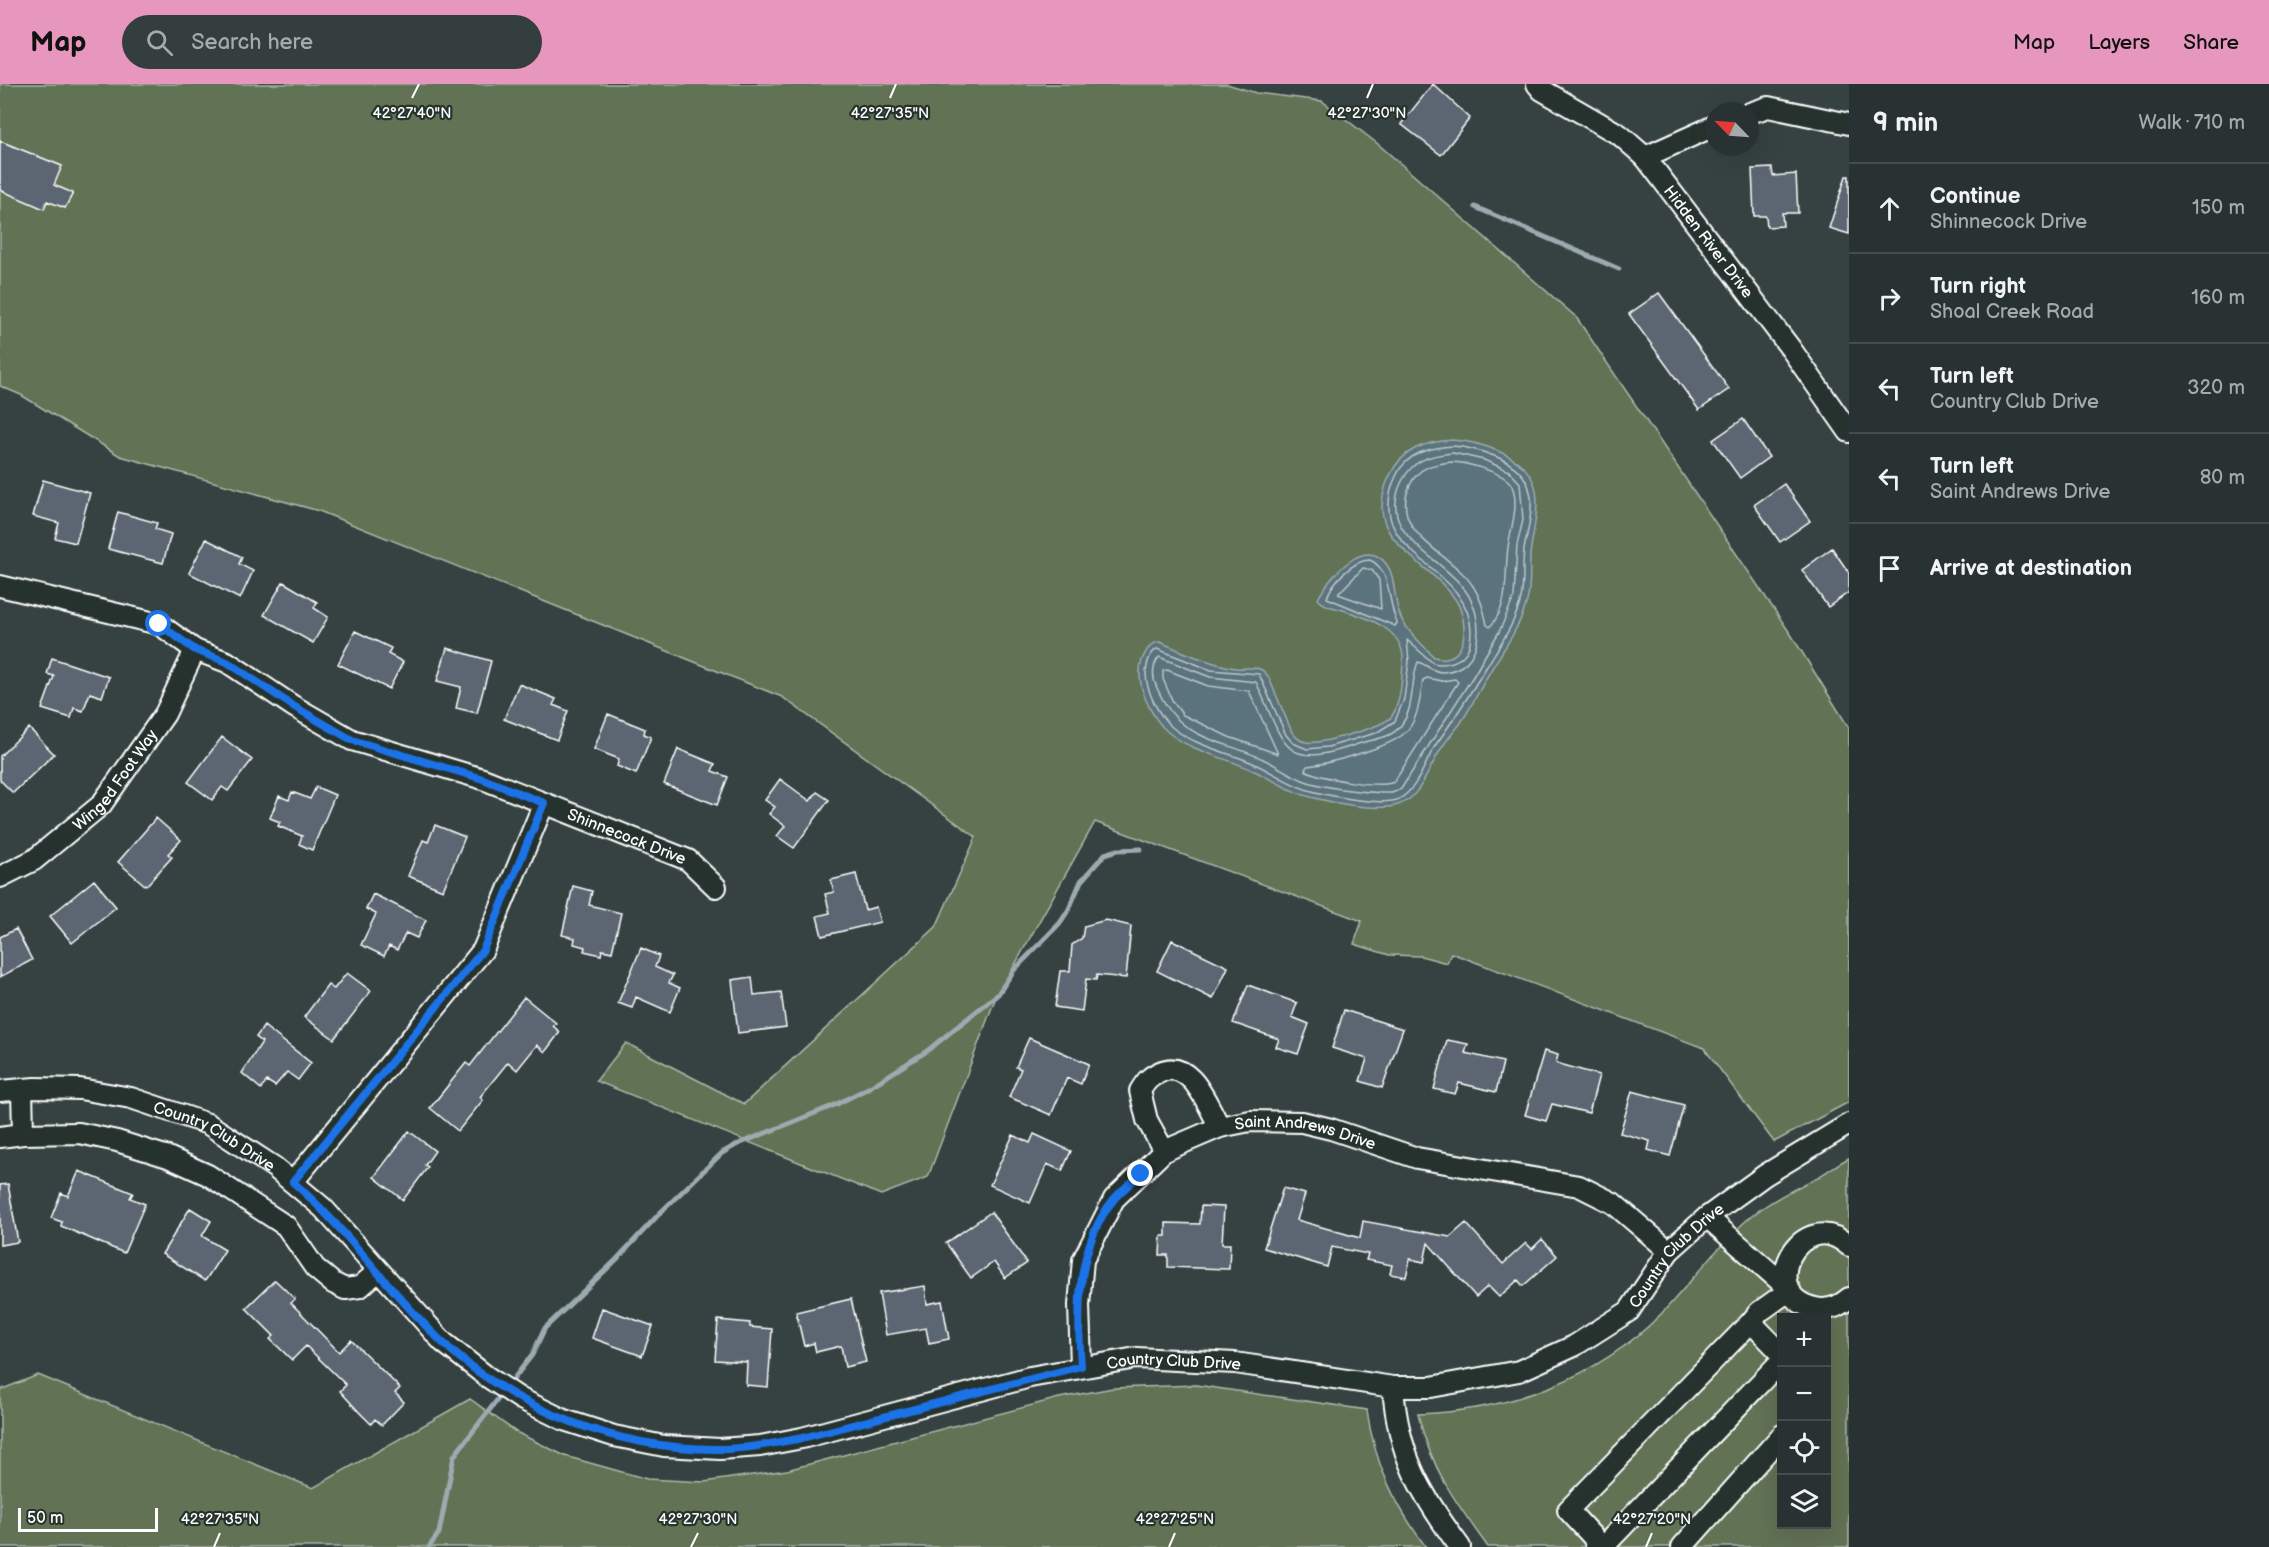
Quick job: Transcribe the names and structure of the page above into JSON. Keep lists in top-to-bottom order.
{
  "streets": {
    "street": [
      "Hidden River Drive",
      "Winged Foot Way",
      "Shinnecock Drive",
      "Country Club Drive",
      "Saint Andrews Drive"
    ]
  },
  "crossings": [
    ["Winged Foot Way", "Shinnecock Drive"],
    ["Country Club Drive", "Saint Andrews Drive"]
  ],
  "scale_bar": "50 m",
  "north": "top left",
  "page": {
    "header": "Map",
    "search": "Search here",
    "nav": ["Map", "Layers", "Share"],
    "heading": ["9 min", "Walk · 710 m"],
    "list": [
      ["Continue", "Shinnecock Drive", "150 m"],
      ["Turn right", "Shoal Creek Road", "160 m"],
      ["Turn left", "Country Club Drive", "320 m"],
      ["Turn left", "Saint Andrews Drive", "80 m"],
      "Arrive at destination"
    ],
    "map_buttons": ["+", "−"],
    "scale": "50 m"
  },
  "coordinates": [
    "42°27'40\"N",
    "42°27'35\"N",
    "42°27'30\"N",
    "42°27'25\"N",
    "42°27'20\"N"
  ]
}
